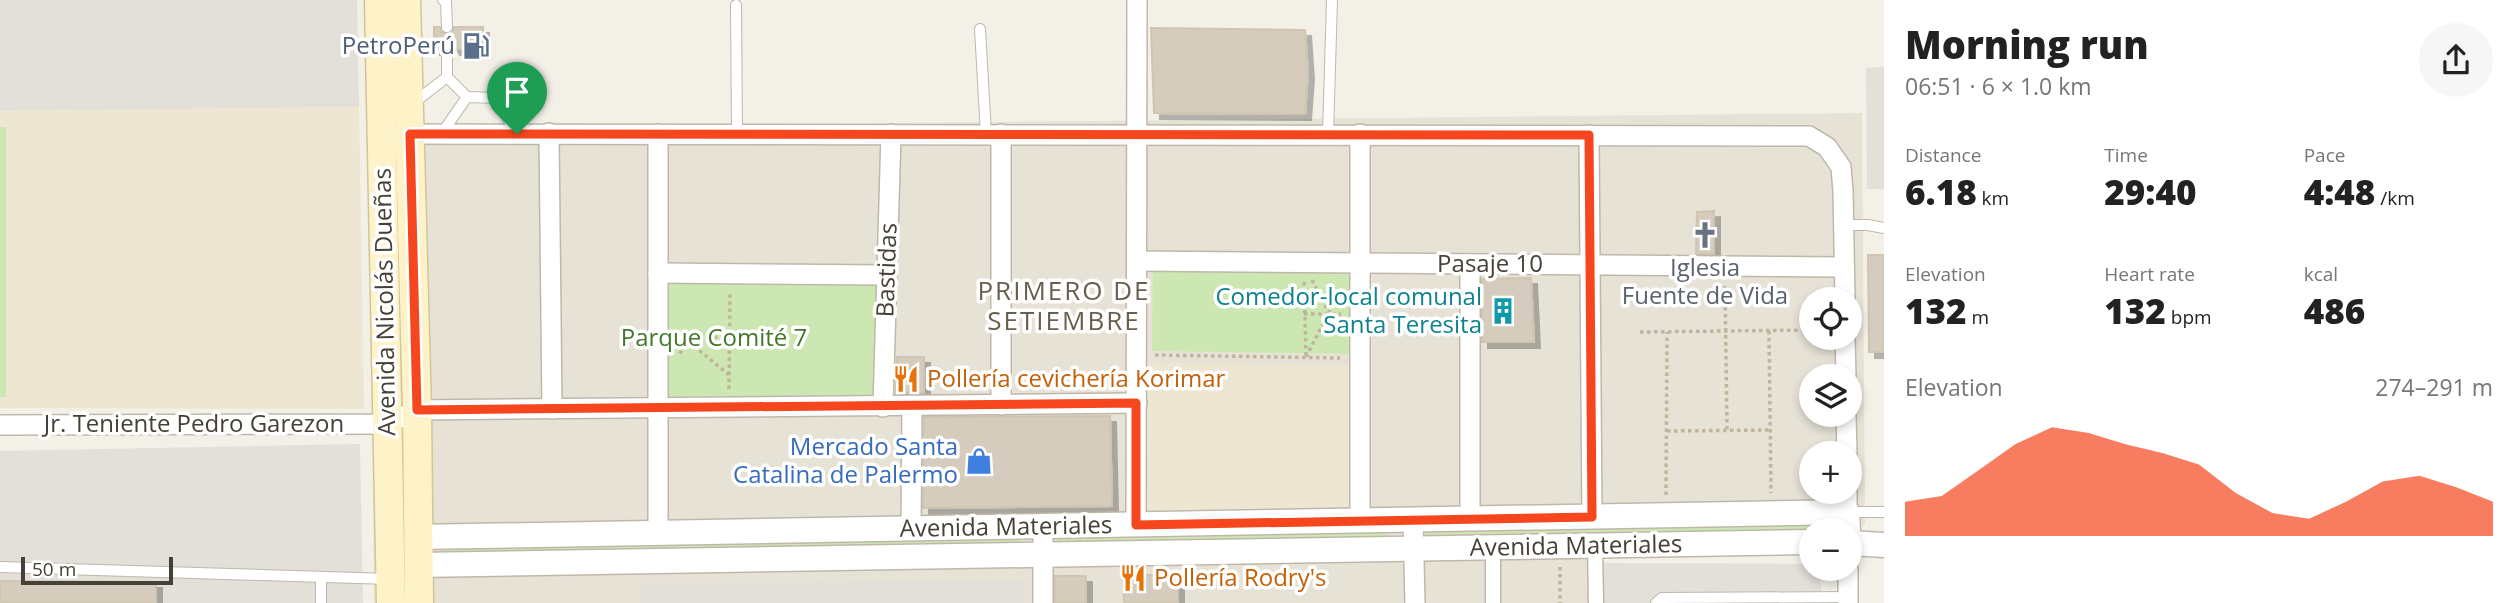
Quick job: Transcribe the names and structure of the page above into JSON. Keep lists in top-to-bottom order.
{
  "streets": {
    "main road": ["Avenida Nicolás Dueñas"],
    "street": [
      "Pasaje 10",
      "Bastidas",
      "Jr. Teniente Pedro Garezon",
      "Avenida Materiales"
    ]
  },
  "crossings": [
    ["Avenida Nicolás Dueñas", "Jr. Teniente Pedro Garezon"],
    ["Avenida Nicolás Dueñas", "Avenida Materiales"]
  ],
  "districts": ["PRIMERO DE SETIEMBRE"],
  "parks": ["Parque Comité 7"],
  "places": {
    "fuel station": ["PetroPerú"],
    "church": ["Iglesia Fuente de Vida"],
    "building": ["Comedor-local comunal Santa Teresita"],
    "restaurant": ["Pollería cevichería Korimar", "Pollería Rodry's"],
    "shop": ["Mercado Santa Catalina de Palermo"]
  },
  "scale_bar": "50 m",
  "page": {
    "heading": ["Morning run", "06:51 · 6 × 1.0 km"],
    "stats": [
      ["Distance", "6.18 km"],
      ["Time", "29:40"],
      ["Pace", "4:48 /km"],
      ["Elevation", "132 m"],
      ["Heart rate", "132 bpm"],
      ["kcal", "486"]
    ],
    "map_buttons": ["+", "−"],
    "chart": ["Elevation", "274–291 m"],
    "scale": "50 m"
  }
}
